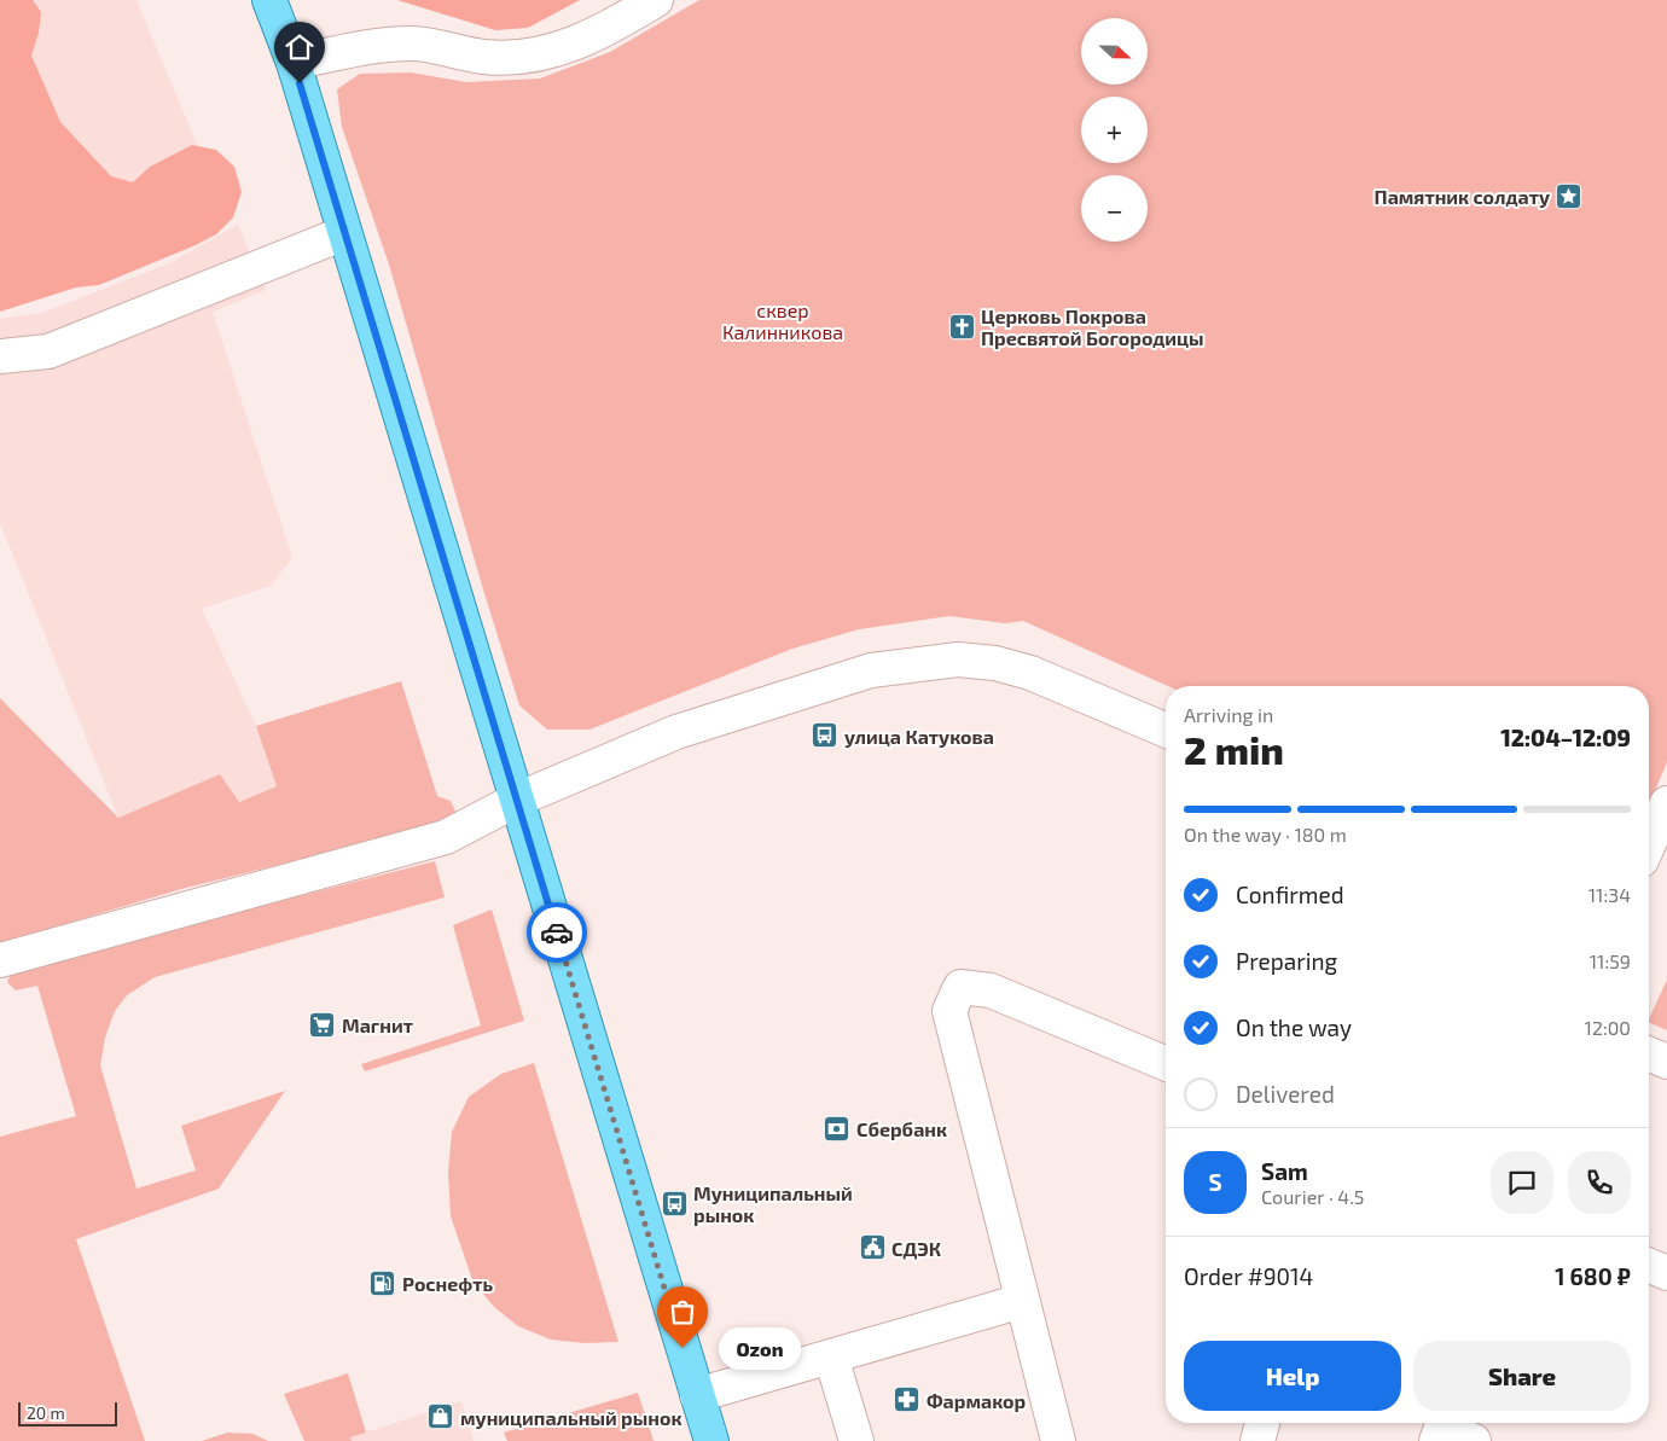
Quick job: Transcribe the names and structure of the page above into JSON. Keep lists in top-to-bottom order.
{
  "parks": ["сквер Калинникова"],
  "places": {
    "place": ["Памятник солдату"],
    "church": ["Церковь Покрова Пресвятой Богородицы"],
    "bus stop": ["улица Катукова", "Муниципальный рынок"],
    "supermarket": ["Магнит"],
    "bank": ["Сбербанк"],
    "public building": ["СДЭК"],
    "fuel station": ["Роснефть"],
    "other": ["Ozon"],
    "pharmacy": ["Фармакор"],
    "shop": ["муниципальный рынок"]
  },
  "scale_bar": "20 m",
  "north": "right",
  "page": {
    "map_buttons": ["+", "−"],
    "heading": ["2 min", "Arriving in", "12:04–12:09"],
    "panel": [
      "Sam",
      "Courier · 4.5",
      "Order #9014",
      "1 680 ₽"
    ],
    "bar": "On the way · 180 m",
    "list": [
      ["Confirmed", "11:34"],
      ["Preparing", "11:59"],
      ["On the way", "12:00"],
      "Delivered"
    ],
    "round": "S",
    "bubble": "Ozon",
    "buttons": ["Help", "Share"],
    "scale": "20 m"
  }
}
